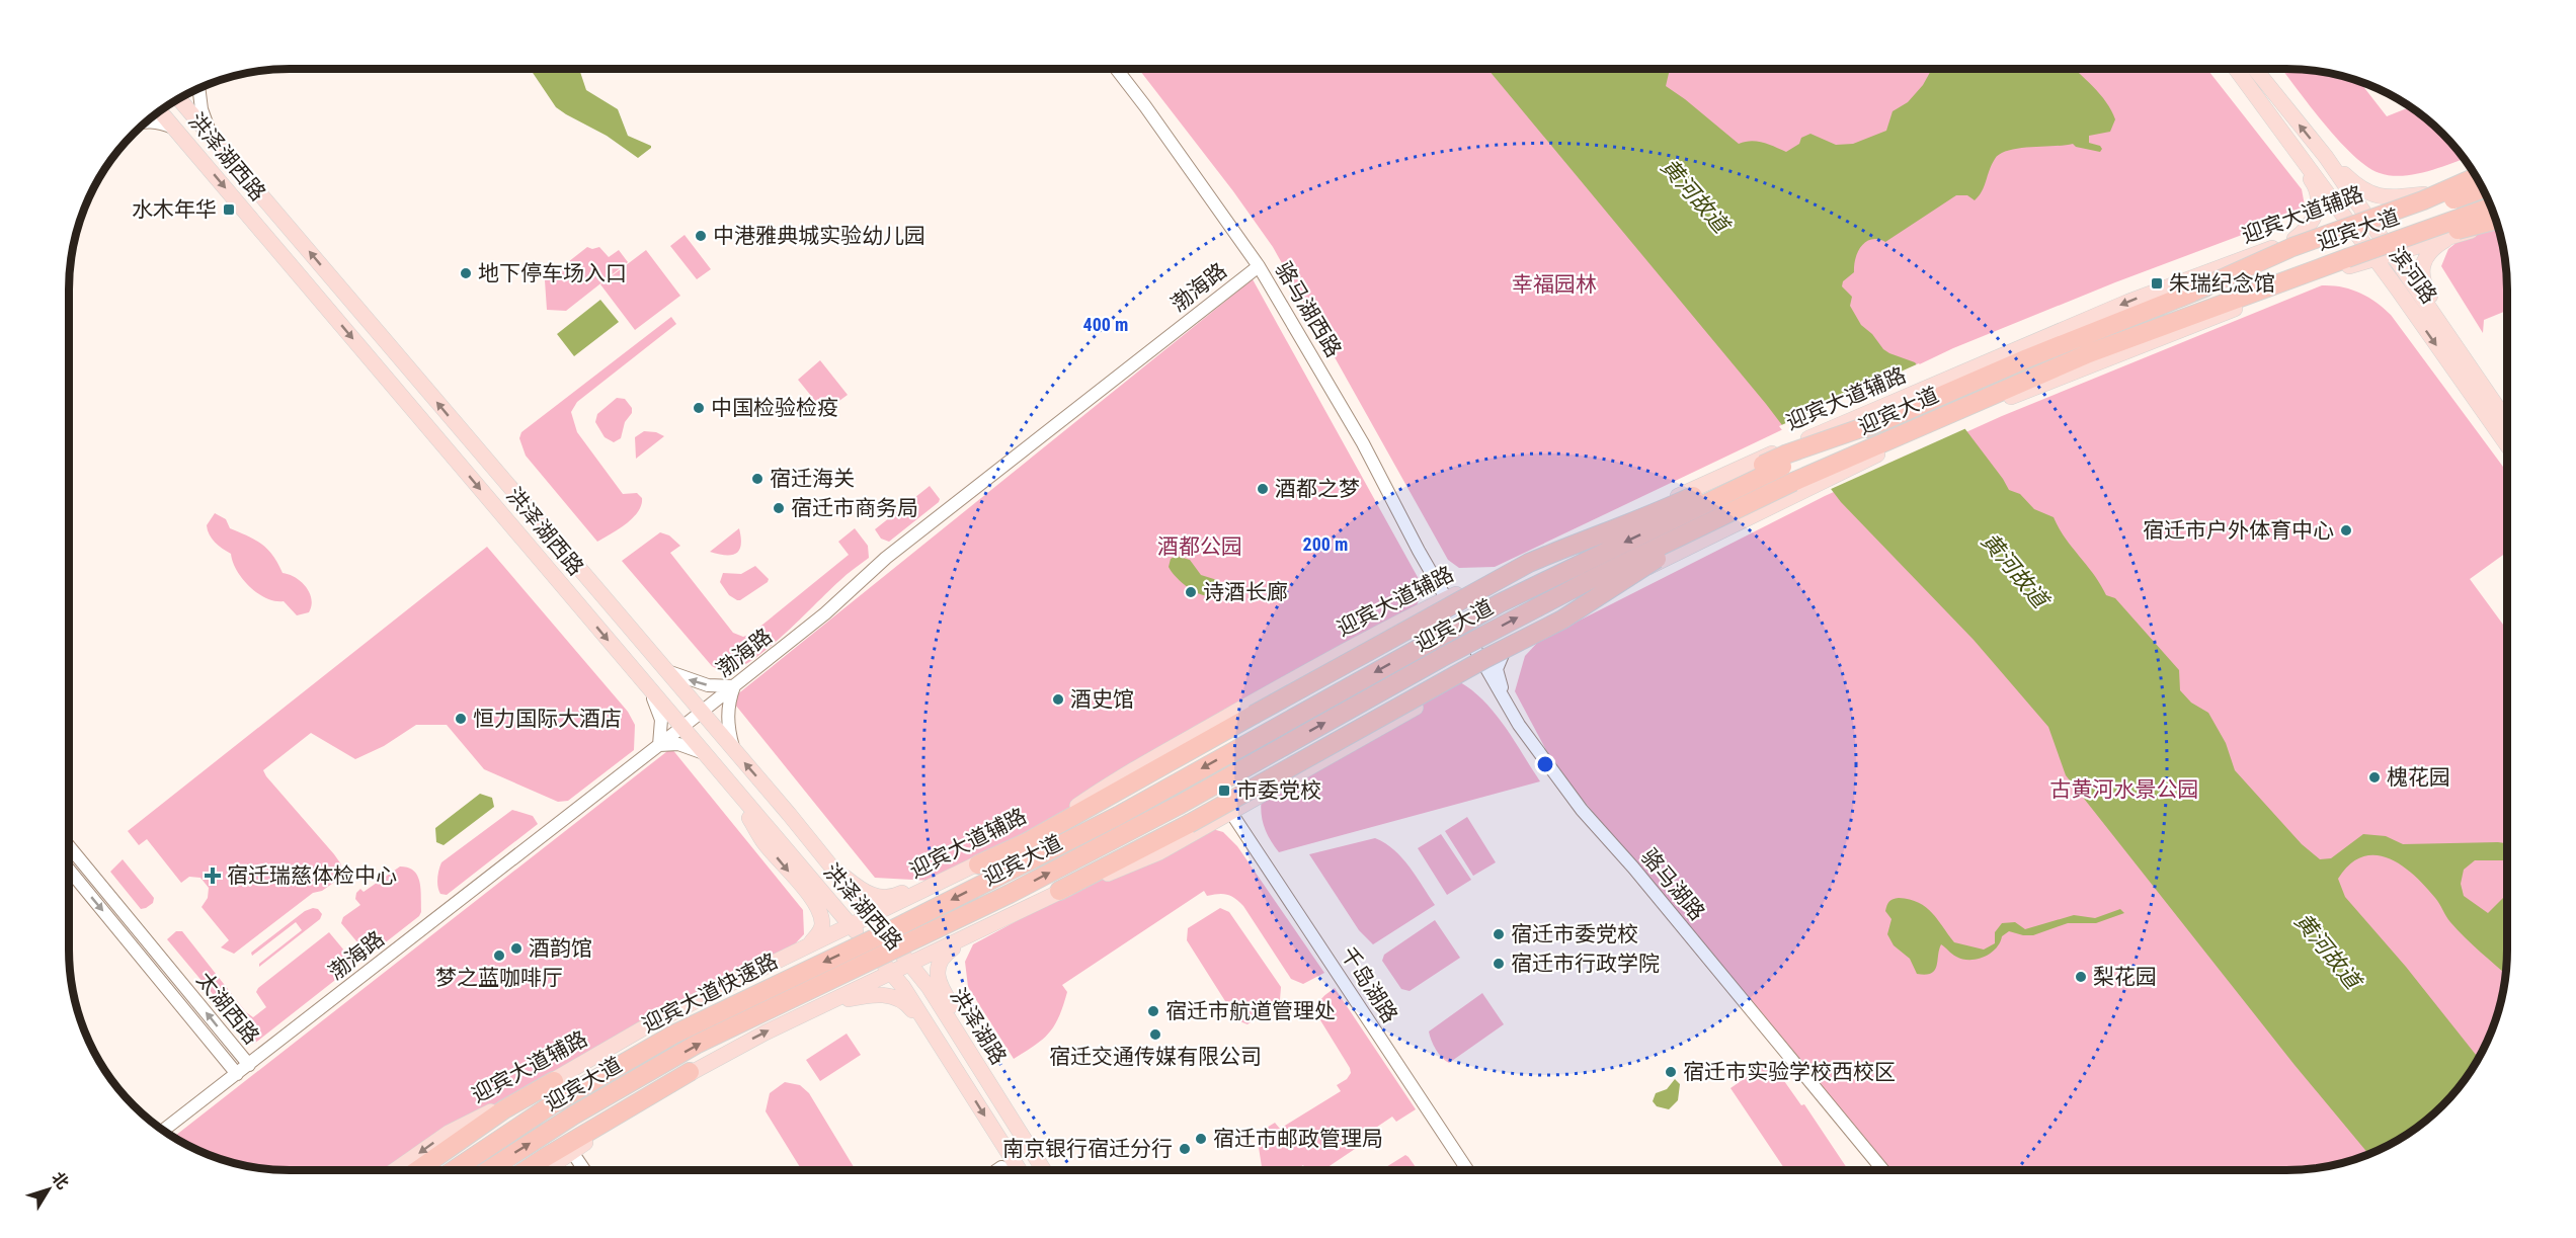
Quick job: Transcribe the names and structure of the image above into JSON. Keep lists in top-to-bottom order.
{
  "streets": {
    "highway": ["迎宾大道", "迎宾大道快速路"],
    "main road": [
      "洪泽湖西路",
      "迎宾大道辅路",
      "滨河路",
      "洪泽湖路"
    ],
    "street": [
      "渤海路",
      "骆马湖西路",
      "骆马湖路",
      "千岛湖路",
      "太湖西路"
    ]
  },
  "crossings": [
    ["洪泽湖西路", "迎宾大道辅路"],
    ["洪泽湖西路", "渤海路"],
    ["洪泽湖西路", "洪泽湖路"],
    ["迎宾大道辅路", "滨河路"],
    ["迎宾大道辅路", "骆马湖西路"],
    ["迎宾大道辅路", "骆马湖路"],
    ["迎宾大道辅路", "洪泽湖路"],
    ["迎宾大道", "迎宾大道快速路"],
    ["渤海路", "骆马湖西路"],
    ["渤海路", "太湖西路"],
    ["骆马湖西路", "骆马湖路"]
  ],
  "water": ["黄河故道"],
  "parks": ["幸福园林", "酒都公园", "古黄河水景公园"],
  "places": {
    "transit": ["水木年华", "朱瑞纪念馆", "市委党校"],
    "other": [
      "中港雅典城实验幼儿园",
      "地下停车场入口",
      "中国检验检疫",
      "宿迁海关",
      "酒都之梦",
      "宿迁市商务局",
      "宿迁市户外体育中心",
      "诗酒长廊",
      "酒史馆",
      "恒力国际大酒店",
      "槐花园",
      "宿迁市委党校",
      "酒韵馆",
      "梦之蓝咖啡厅",
      "宿迁市行政学院",
      "梨花园",
      "宿迁市航道管理处",
      "宿迁交通传媒有限公司",
      "宿迁市实验学校西校区",
      "宿迁市邮政管理局",
      "南京银行宿迁分行"
    ],
    "health": ["宿迁瑞慈体检中心"]
  },
  "north": "top right",
  "rings": ["400 m", "200 m"]
}
